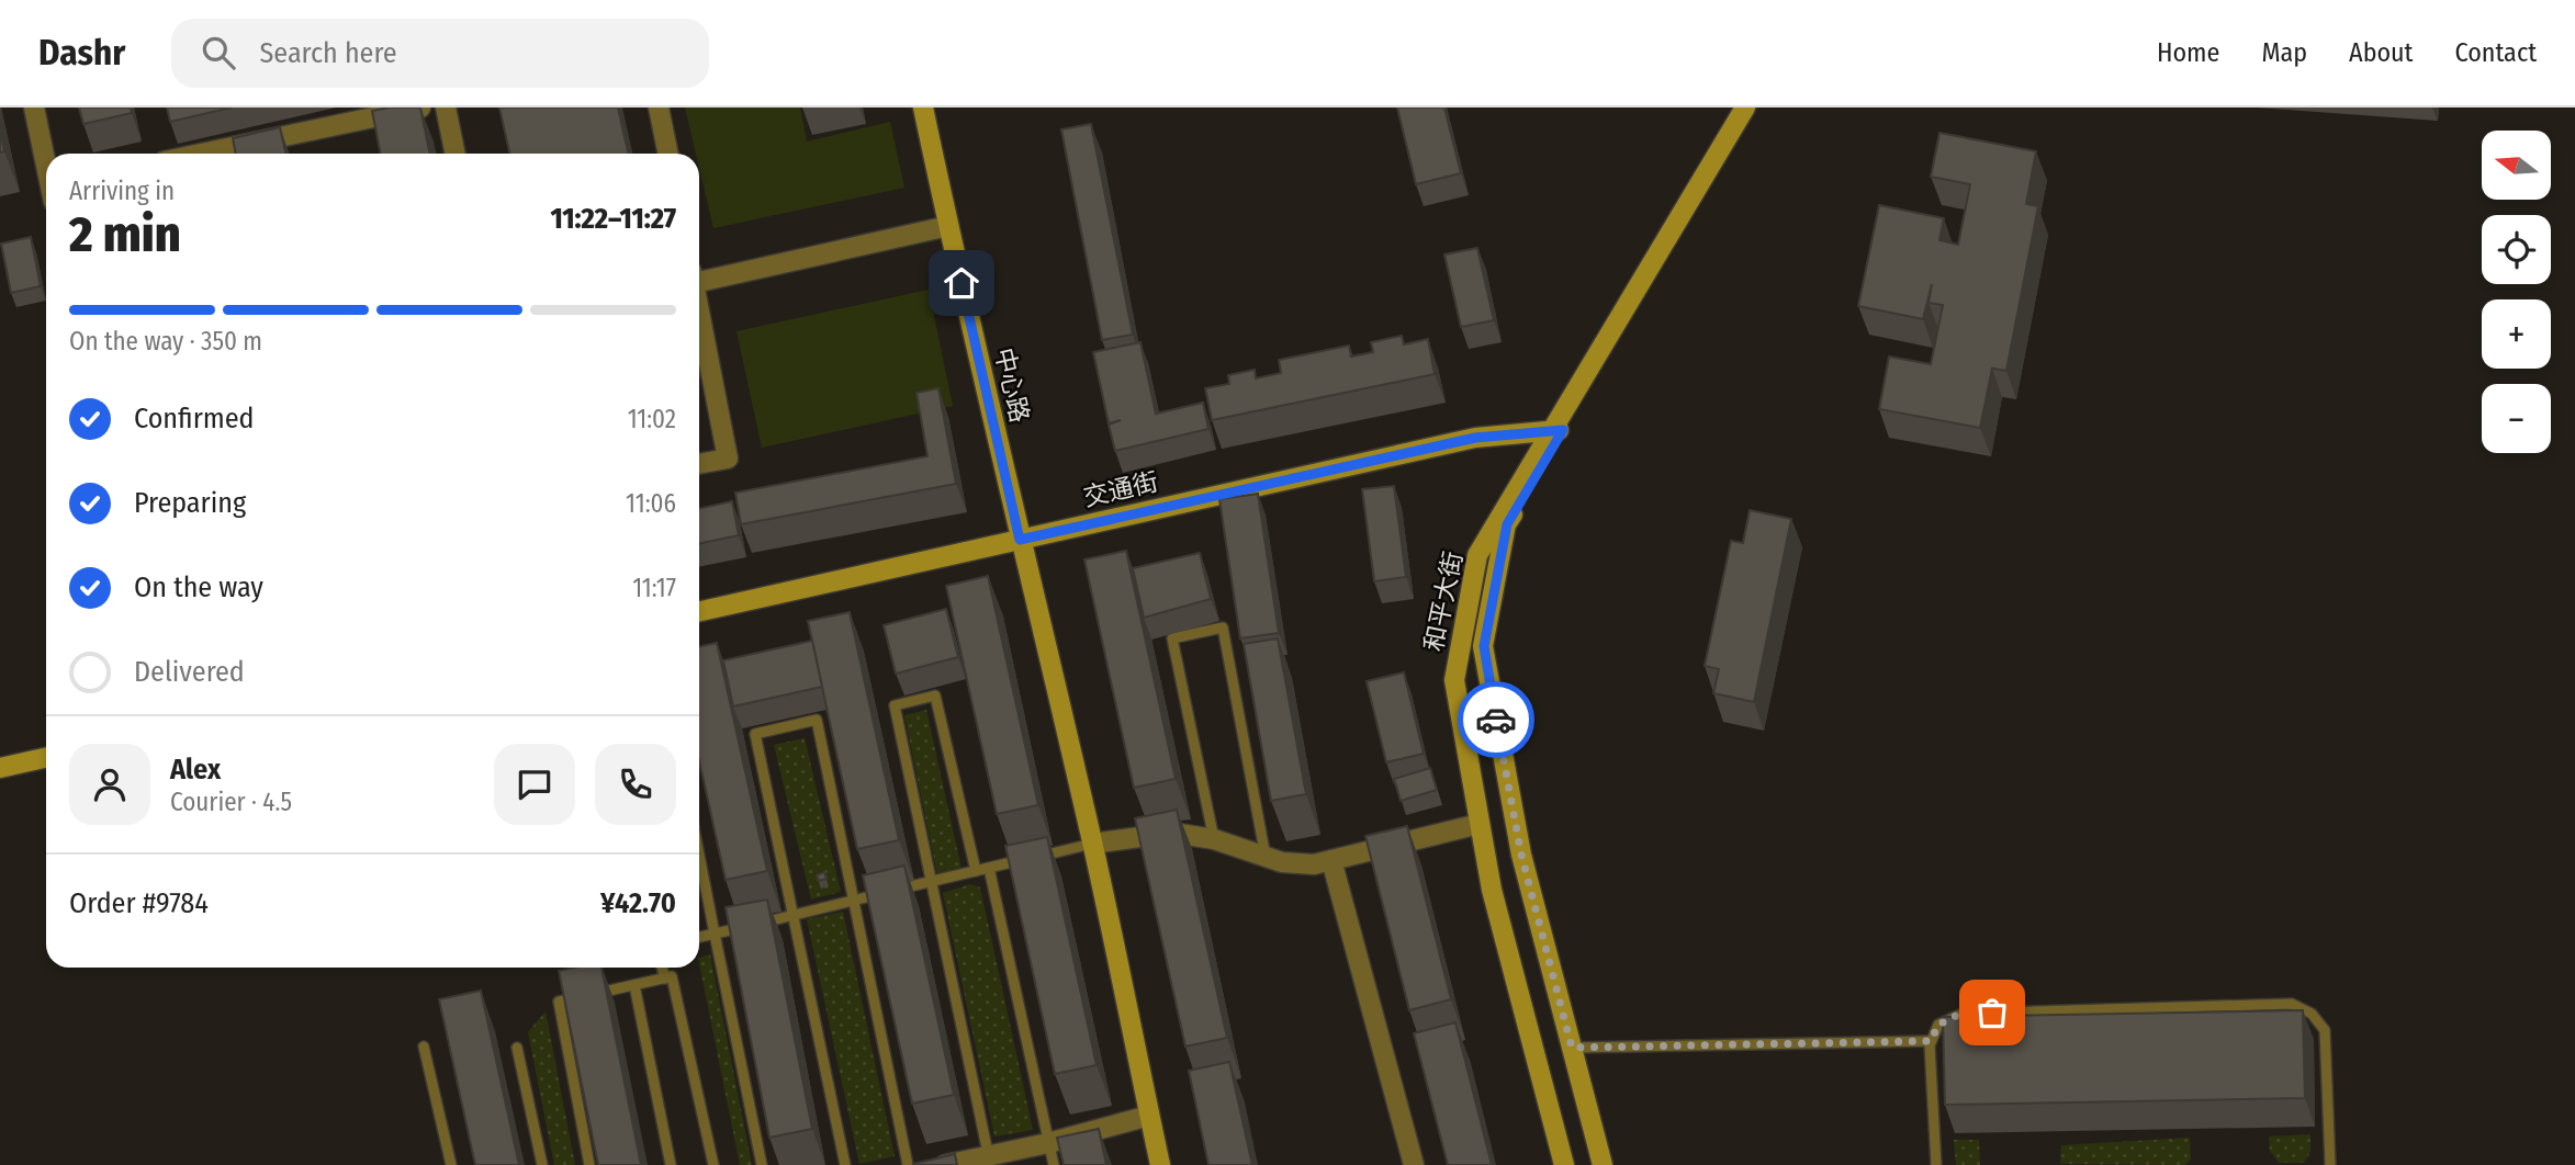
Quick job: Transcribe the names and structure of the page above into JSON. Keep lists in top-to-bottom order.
{
  "streets": {
    "main road": ["中心路", "交通街", "和平大街"]
  },
  "crossings": [
    ["中心路", "交通街"],
    ["交通街", "和平大街"]
  ],
  "north": "left",
  "page": {
    "header": "Dashr",
    "search": "Search here",
    "nav": [
      "Home",
      "Map",
      "About",
      "Contact"
    ],
    "map_buttons": ["+", "−"],
    "heading": ["2 min", "Arriving in", "11:22–11:27"],
    "panel": [
      "Alex",
      "Courier · 4.5",
      "Order #9784",
      "¥42.70"
    ],
    "bar": "On the way · 350 m",
    "list": [
      ["Confirmed", "11:02"],
      ["Preparing", "11:06"],
      ["On the way", "11:17"],
      "Delivered"
    ]
  }
}
